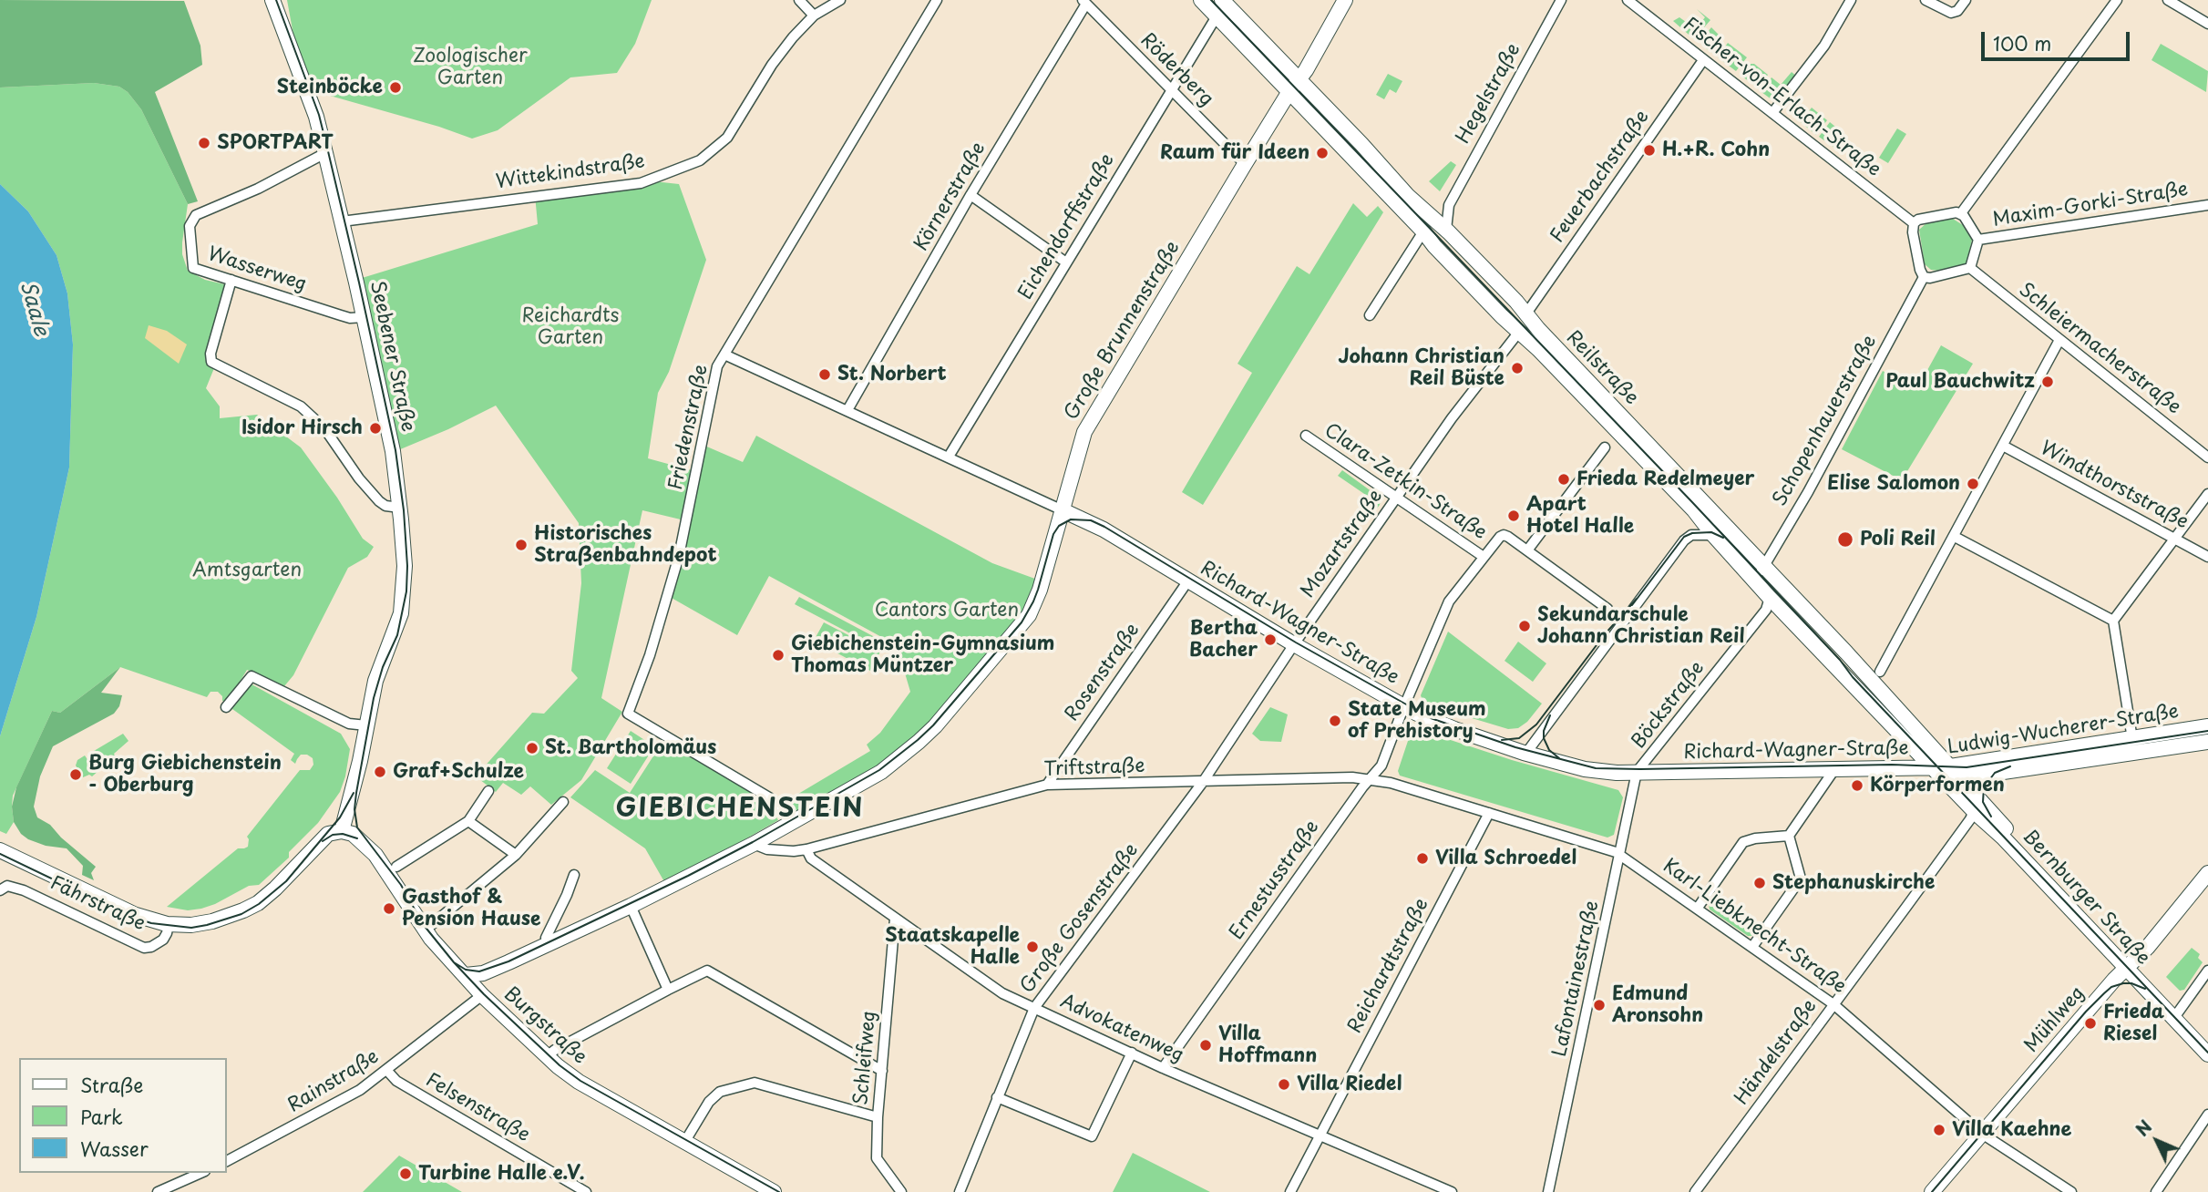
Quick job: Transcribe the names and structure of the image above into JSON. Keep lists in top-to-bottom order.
{
  "streets": {
    "street": [
      "Röderberg",
      "Hegelstraße",
      "Fischer-von-Erlach-Straße",
      "Wittekindstraße",
      "Feuerbachstraße",
      "Körnerstraße",
      "Maxim-Gorki-Straße",
      "Eichendorffstraße",
      "Wasserweg",
      "Große Brunnenstraße",
      "Schleiermacherstraße",
      "Seebener Straße",
      "Reilstraße",
      "Schopenhauerstraße",
      "Friedenstraße",
      "Clara-Zetkin-Straße",
      "Windthorststraße",
      "Mozartstraße",
      "Richard-Wagner-Straße",
      "Rosenstraße",
      "Böckstraße",
      "Ludwig-Wucherer-Straße",
      "Triftstraße",
      "Ernestusstraße",
      "Bernburger Straße",
      "Fährstraße",
      "Große Gosenstraße",
      "Karl-Liebknecht-Straße",
      "Reichardtstraße",
      "Lafontainestraße",
      "Mühlweg",
      "Burgstraße",
      "Advokatenweg",
      "Händelstraße",
      "Schleifweg",
      "Rainstraße",
      "Felsenstraße"
    ]
  },
  "crossings": [
    ["Röderberg", "Körnerstraße"],
    ["Röderberg", "Eichendorffstraße"],
    ["Röderberg", "Große Brunnenstraße"],
    ["Hegelstraße", "Reilstraße"],
    ["Fischer-von-Erlach-Straße", "Feuerbachstraße"],
    ["Fischer-von-Erlach-Straße", "Maxim-Gorki-Straße"],
    ["Fischer-von-Erlach-Straße", "Schleiermacherstraße"],
    ["Fischer-von-Erlach-Straße", "Schopenhauerstraße"],
    ["Wittekindstraße", "Seebener Straße"],
    ["Feuerbachstraße", "Reilstraße"],
    ["Körnerstraße", "Richard-Wagner-Straße"],
    ["Maxim-Gorki-Straße", "Schleiermacherstraße"],
    ["Maxim-Gorki-Straße", "Schopenhauerstraße"],
    ["Eichendorffstraße", "Reilstraße"],
    ["Eichendorffstraße", "Richard-Wagner-Straße"],
    ["Wasserweg", "Seebener Straße"],
    ["Große Brunnenstraße", "Reilstraße"],
    ["Große Brunnenstraße", "Friedenstraße"],
    ["Große Brunnenstraße", "Richard-Wagner-Straße"],
    ["Große Brunnenstraße", "Triftstraße"],
    ["Große Brunnenstraße", "Burgstraße"],
    ["Schleiermacherstraße", "Schopenhauerstraße"],
    ["Seebener Straße", "Fährstraße"],
    ["Seebener Straße", "Burgstraße"],
    ["Reilstraße", "Schopenhauerstraße"],
    ["Reilstraße", "Mozartstraße"],
    ["Reilstraße", "Richard-Wagner-Straße"],
    ["Reilstraße", "Böckstraße"],
    ["Reilstraße", "Ludwig-Wucherer-Straße"],
    ["Reilstraße", "Bernburger Straße"],
    ["Friedenstraße", "Richard-Wagner-Straße"],
    ["Clara-Zetkin-Straße", "Mozartstraße"],
    ["Clara-Zetkin-Straße", "Ernestusstraße"],
    ["Mozartstraße", "Richard-Wagner-Straße"],
    ["Mozartstraße", "Triftstraße"],
    ["Mozartstraße", "Große Gosenstraße"],
    ["Richard-Wagner-Straße", "Rosenstraße"],
    ["Richard-Wagner-Straße", "Böckstraße"],
    ["Richard-Wagner-Straße", "Ludwig-Wucherer-Straße"],
    ["Richard-Wagner-Straße", "Ernestusstraße"],
    ["Richard-Wagner-Straße", "Bernburger Straße"],
    ["Richard-Wagner-Straße", "Lafontainestraße"],
    ["Rosenstraße", "Triftstraße"],
    ["Böckstraße", "Lafontainestraße"],
    ["Ludwig-Wucherer-Straße", "Bernburger Straße"],
    ["Triftstraße", "Ernestusstraße"],
    ["Triftstraße", "Große Gosenstraße"],
    ["Triftstraße", "Karl-Liebknecht-Straße"],
    ["Triftstraße", "Advokatenweg"],
    ["Ernestusstraße", "Karl-Liebknecht-Straße"],
    ["Ernestusstraße", "Advokatenweg"],
    ["Bernburger Straße", "Mühlweg"],
    ["Bernburger Straße", "Händelstraße"],
    ["Fährstraße", "Burgstraße"],
    ["Große Gosenstraße", "Advokatenweg"],
    ["Karl-Liebknecht-Straße", "Reichardtstraße"],
    ["Karl-Liebknecht-Straße", "Lafontainestraße"],
    ["Karl-Liebknecht-Straße", "Mühlweg"],
    ["Karl-Liebknecht-Straße", "Händelstraße"],
    ["Reichardtstraße", "Advokatenweg"],
    ["Burgstraße", "Rainstraße"],
    ["Advokatenweg", "Schleifweg"],
    ["Rainstraße", "Felsenstraße"]
  ],
  "districts": ["GIEBICHENSTEIN"],
  "water": ["Saale"],
  "parks": [
    "Zoologischer Garten",
    "Reichardts Garten",
    "Amtsgarten",
    "Cantors Garten"
  ],
  "places": [
    "Steinböcke",
    "SPORTPART",
    "H.+R. Cohn",
    "Raum für Ideen",
    "Johann Christian Reil Büste",
    "St. Norbert",
    "Paul Bauchwitz",
    "Isidor Hirsch",
    "Frieda Redelmeyer",
    "Elise Salomon",
    "Apart Hotel Halle",
    "Poli Reil",
    "Historisches Straßenbahndepot",
    "Sekundarschule Johann Christian Reil",
    "Bertha Bacher",
    "Giebichenstein-Gymnasium Thomas Müntzer",
    "State Museum of Prehistory",
    "St. Bartholomäus",
    "Graf+Schulze",
    "Burg Giebichenstein - Oberburg",
    "Körperformen",
    "Villa Schroedel",
    "Stephanuskirche",
    "Gasthof & Pension Hause",
    "Staatskapelle Halle",
    "Edmund Aronsohn",
    "Frieda Riesel",
    "Villa Hoffmann",
    "Villa Riedel",
    "Villa Kaehne",
    "Turbine Halle e.V."
  ],
  "legend": ["Straße", "Park", "Wasser"],
  "scale_bar": "100 m",
  "north": "top left"
}
